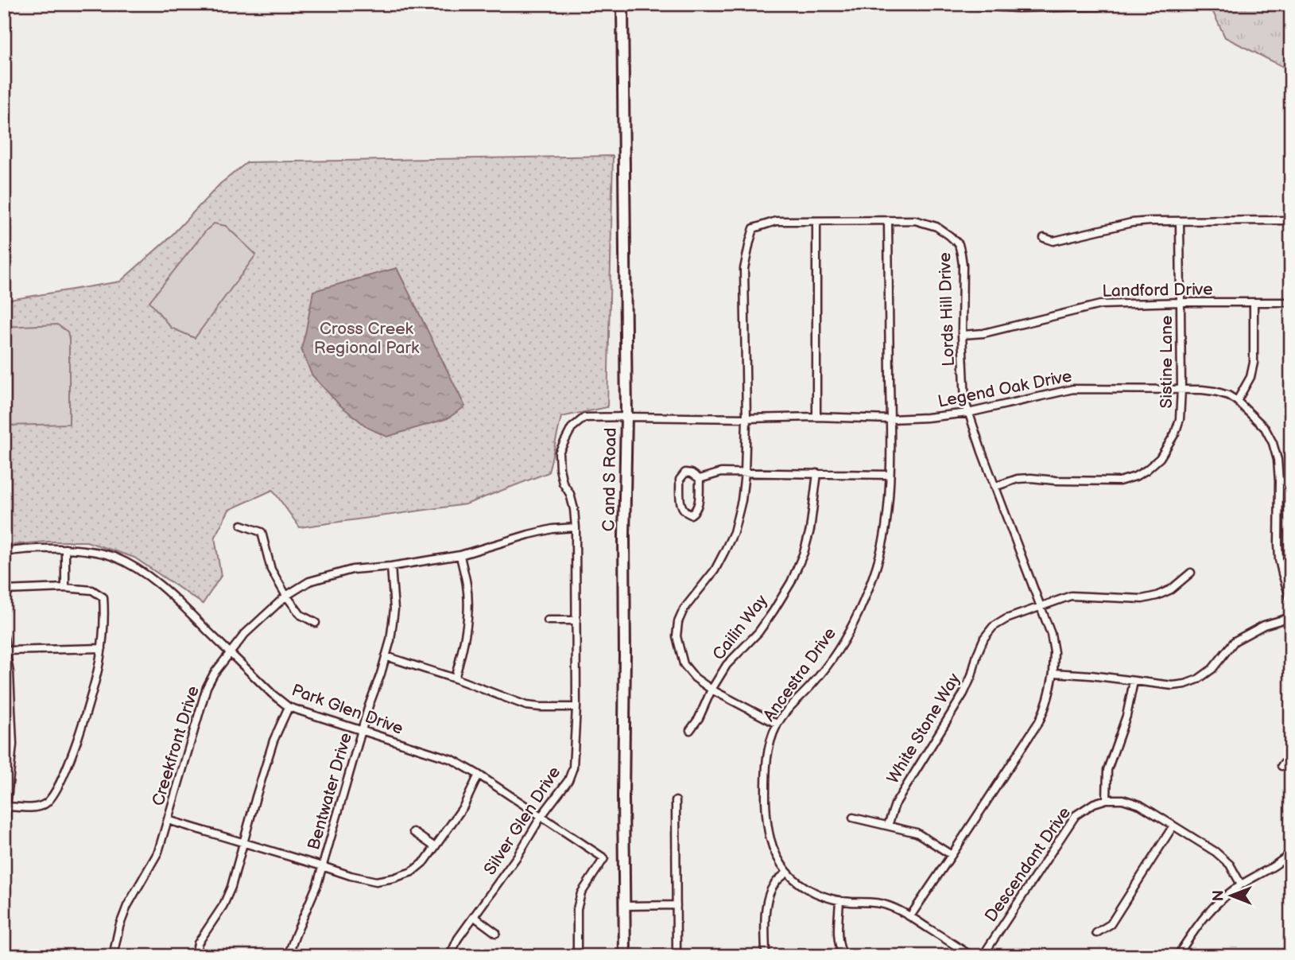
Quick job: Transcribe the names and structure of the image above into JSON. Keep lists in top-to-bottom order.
{
  "streets": {
    "main road": ["C and S Road"],
    "street": [
      "Landford Drive",
      "Lords Hill Drive",
      "Sistine Lane",
      "Legend Oak Drive",
      "Cailin Way",
      "Ancestra Drive",
      "Park Glen Drive",
      "White Stone Way",
      "Creekfront Drive",
      "Bentwater Drive",
      "Silver Glen Drive",
      "Descendant Drive"
    ]
  },
  "crossings": [
    ["Landford Drive", "Lords Hill Drive"],
    ["Landford Drive", "Sistine Lane"],
    ["Lords Hill Drive", "Sistine Lane"],
    ["Lords Hill Drive", "Legend Oak Drive"],
    ["Lords Hill Drive", "Ancestra Drive"],
    ["Lords Hill Drive", "White Stone Way"],
    ["Sistine Lane", "Legend Oak Drive"],
    ["Legend Oak Drive", "C and S Road"],
    ["Legend Oak Drive", "Ancestra Drive"],
    ["Legend Oak Drive", "Silver Glen Drive"],
    ["C and S Road", "Silver Glen Drive"],
    ["Park Glen Drive", "Creekfront Drive"],
    ["Park Glen Drive", "Bentwater Drive"],
    ["Park Glen Drive", "Silver Glen Drive"],
    ["Creekfront Drive", "Bentwater Drive"],
    ["Creekfront Drive", "Silver Glen Drive"]
  ],
  "parks": ["Cross Creek Regional Park"],
  "north": "left"
}
